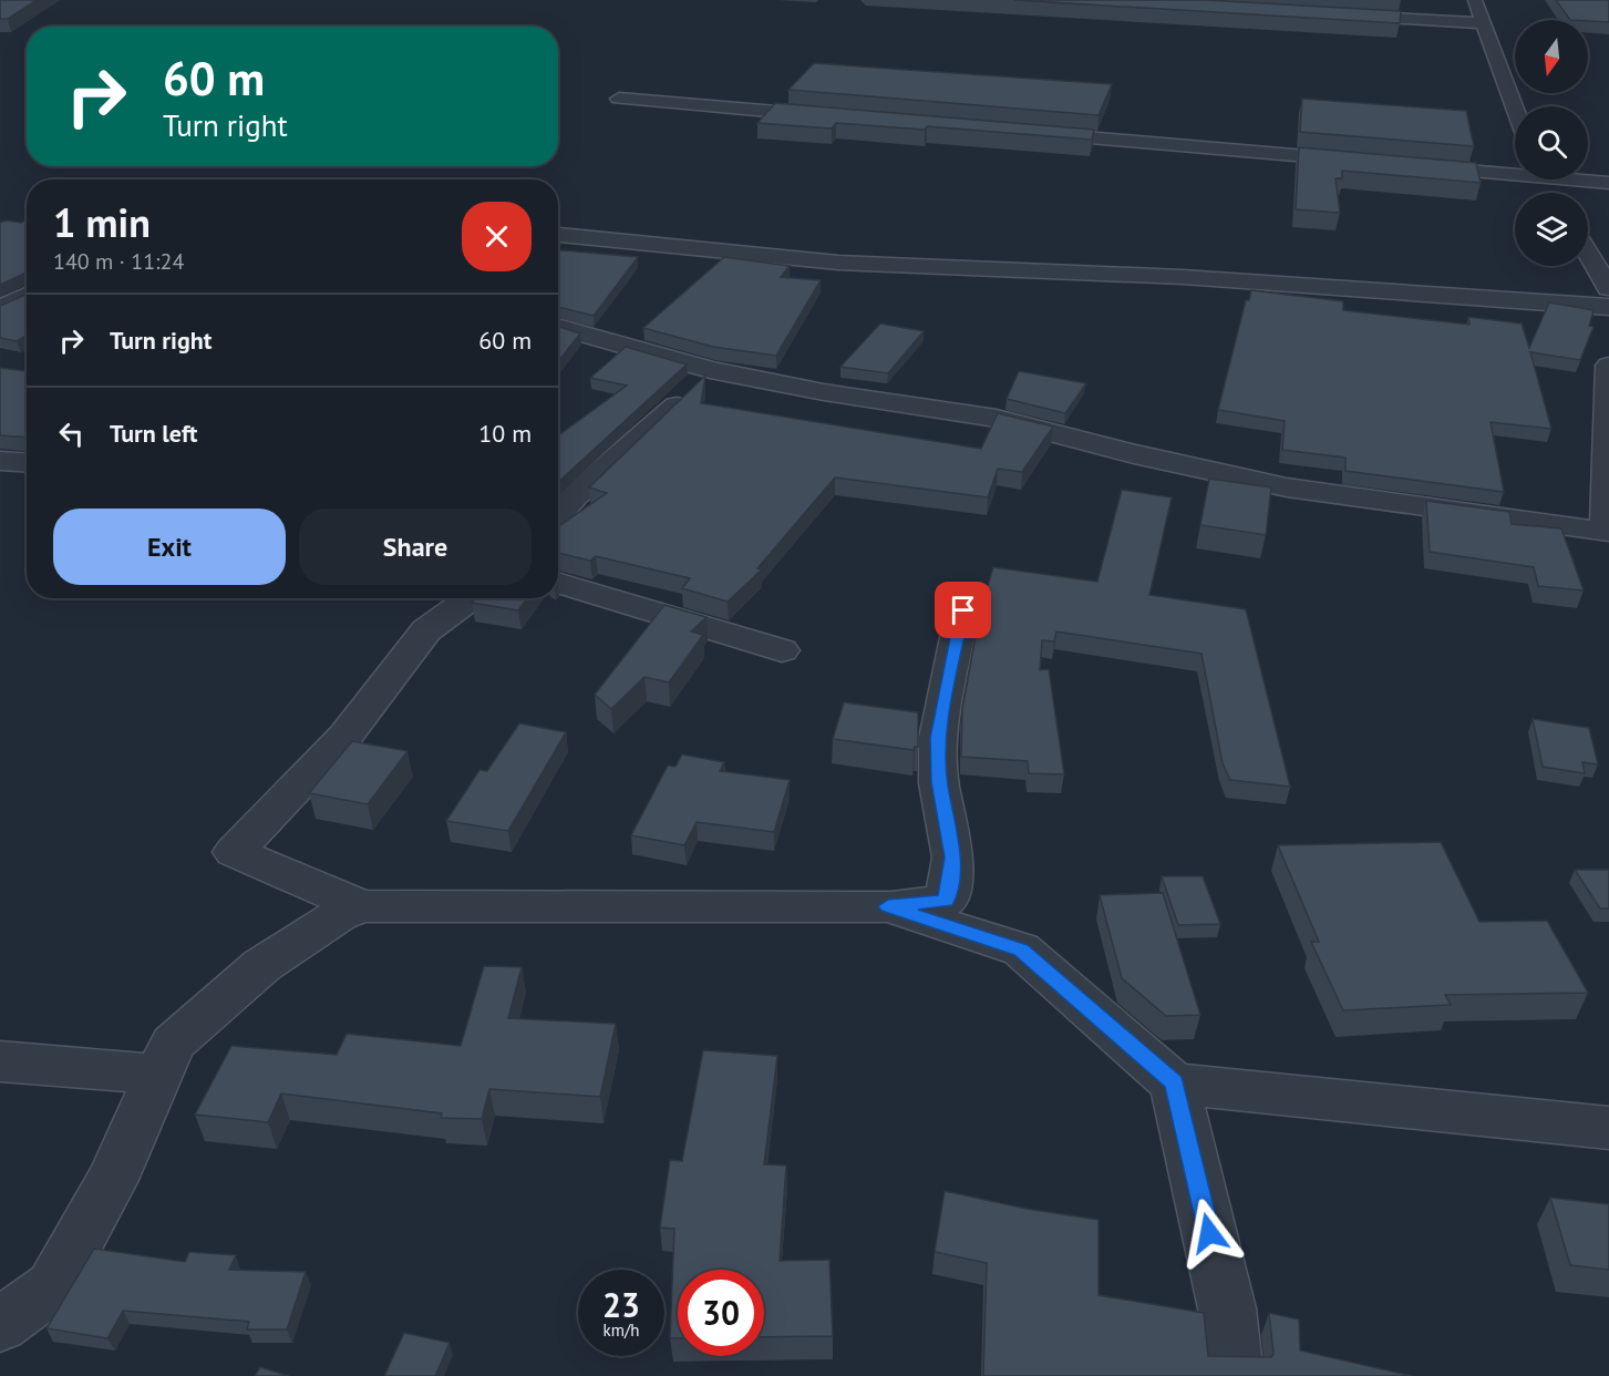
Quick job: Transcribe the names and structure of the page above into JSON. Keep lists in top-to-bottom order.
{
  "north": "bottom",
  "page": {
    "turn": ["60 m", "Turn right"],
    "heading": ["1 min", "140 m · 11:24"],
    "list": [
      {
        "name": "Turn right",
        "value": "60 m"
      },
      {
        "name": "Turn left",
        "value": "10 m"
      }
    ],
    "buttons": ["Exit", "Share"],
    "speed": "23 km/h",
    "limit": "30"
  }
}
